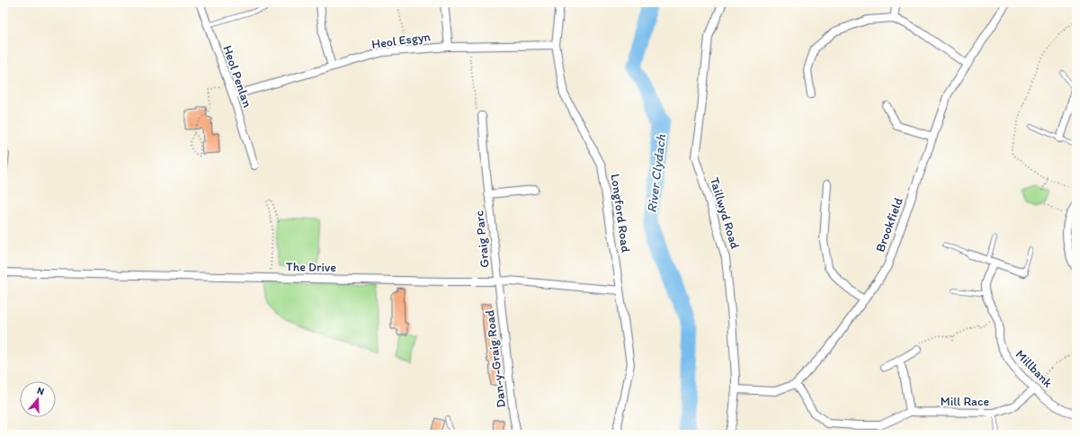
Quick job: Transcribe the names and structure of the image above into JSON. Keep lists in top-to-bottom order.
{
  "streets": {
    "street": [
      "Heol Esgyn",
      "Heol Penlan",
      "Longford Road",
      "Taillwyd Road",
      "Brookfield",
      "Graig Parc",
      "The Drive",
      "Dan-y-Graig Road",
      "Millbank",
      "Mill Race"
    ]
  },
  "crossings": [
    ["Heol Esgyn", "Heol Penlan"],
    ["Heol Esgyn", "Longford Road"],
    ["Longford Road", "The Drive"],
    ["Taillwyd Road", "Brookfield"],
    ["Brookfield", "Mill Race"],
    ["Graig Parc", "The Drive"],
    ["Graig Parc", "Dan-y-Graig Road"],
    ["The Drive", "Dan-y-Graig Road"],
    ["Millbank", "Mill Race"]
  ],
  "water": ["River Clydach"],
  "north": "top"
}
